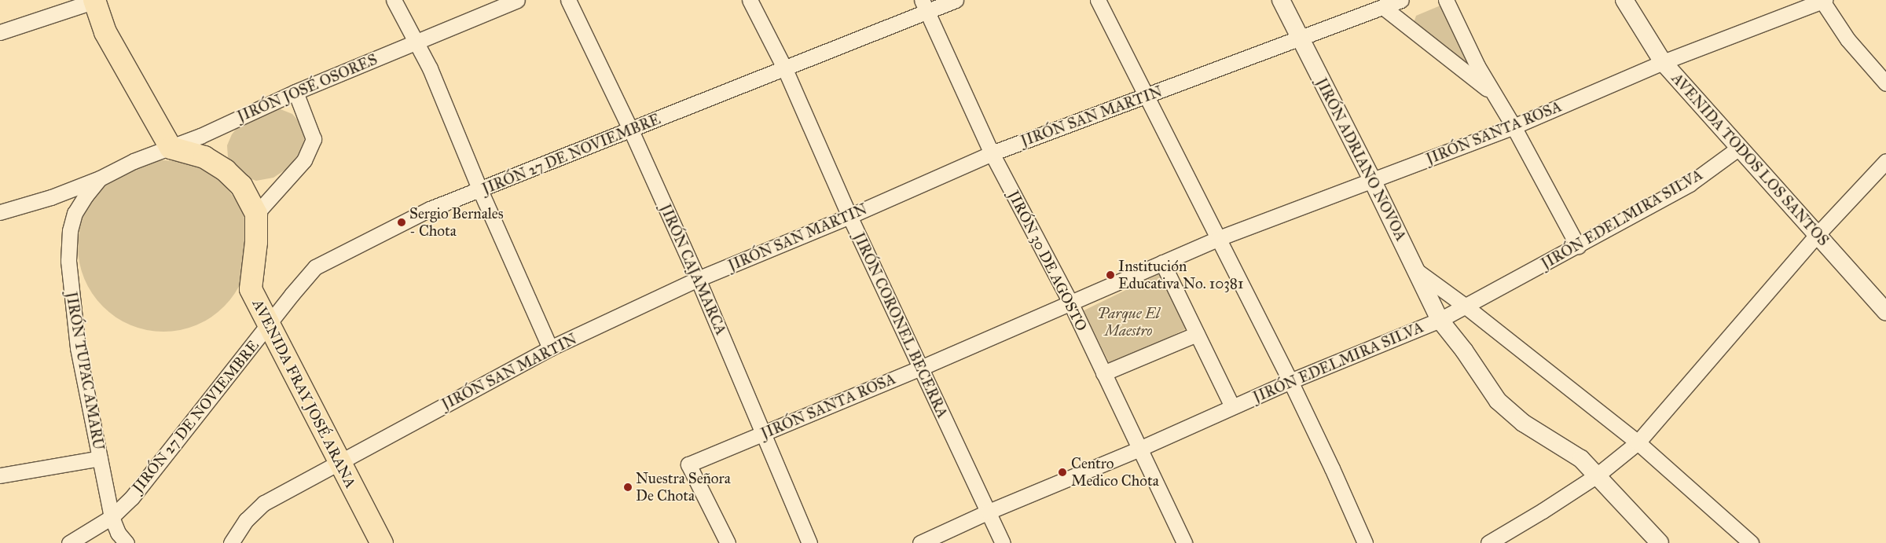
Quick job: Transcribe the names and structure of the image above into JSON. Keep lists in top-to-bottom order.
{
  "streets": {
    "main road": ["AVENIDA FRAY JOSÉ ARANA"],
    "street": [
      "JIRÓN JOSÉ OSORES",
      "JIRÓN SAN MARTIN",
      "JIRÓN SANTA ROSA",
      "JIRÓN 27 DE NOVIEMBRE",
      "JIRÓN ADRIANO NOVOA",
      "AVENIDA TODOS LOS SANTOS",
      "JIRÓN EDELMIRA SILVA",
      "JIRÓN 30 DE AGOSTO",
      "JIRÓN CAJAMARCA",
      "JIRÓN CORONEL BECERRA",
      "JIRÓN TUPAC AMARU"
    ]
  },
  "crossings": [
    ["JIRÓN JOSÉ OSORES", "JIRÓN TUPAC AMARU"],
    ["JIRÓN JOSÉ OSORES", "AVENIDA FRAY JOSÉ ARANA"],
    ["JIRÓN SAN MARTIN", "JIRÓN ADRIANO NOVOA"],
    ["JIRÓN SAN MARTIN", "JIRÓN 30 DE AGOSTO"],
    ["JIRÓN SAN MARTIN", "JIRÓN CAJAMARCA"],
    ["JIRÓN SAN MARTIN", "JIRÓN CORONEL BECERRA"],
    ["JIRÓN SAN MARTIN", "AVENIDA FRAY JOSÉ ARANA"],
    ["JIRÓN SANTA ROSA", "JIRÓN ADRIANO NOVOA"],
    ["JIRÓN SANTA ROSA", "AVENIDA TODOS LOS SANTOS"],
    ["JIRÓN SANTA ROSA", "JIRÓN 30 DE AGOSTO"],
    ["JIRÓN SANTA ROSA", "JIRÓN CAJAMARCA"],
    ["JIRÓN SANTA ROSA", "JIRÓN CORONEL BECERRA"],
    ["JIRÓN 27 DE NOVIEMBRE", "JIRÓN 30 DE AGOSTO"],
    ["JIRÓN 27 DE NOVIEMBRE", "JIRÓN CAJAMARCA"],
    ["JIRÓN 27 DE NOVIEMBRE", "JIRÓN CORONEL BECERRA"],
    ["JIRÓN 27 DE NOVIEMBRE", "JIRÓN TUPAC AMARU"],
    ["JIRÓN 27 DE NOVIEMBRE", "AVENIDA FRAY JOSÉ ARANA"],
    ["JIRÓN ADRIANO NOVOA", "JIRÓN EDELMIRA SILVA"],
    ["AVENIDA TODOS LOS SANTOS", "JIRÓN EDELMIRA SILVA"],
    ["JIRÓN EDELMIRA SILVA", "JIRÓN 30 DE AGOSTO"],
    ["JIRÓN EDELMIRA SILVA", "JIRÓN CORONEL BECERRA"]
  ],
  "parks": ["Parque El Maestro"],
  "places": [
    "Sergio Bernales - Chota",
    "Institución Educativa No. 10381",
    "Centro Medico Chota",
    "Nuestra Señora De Chota"
  ]
}
